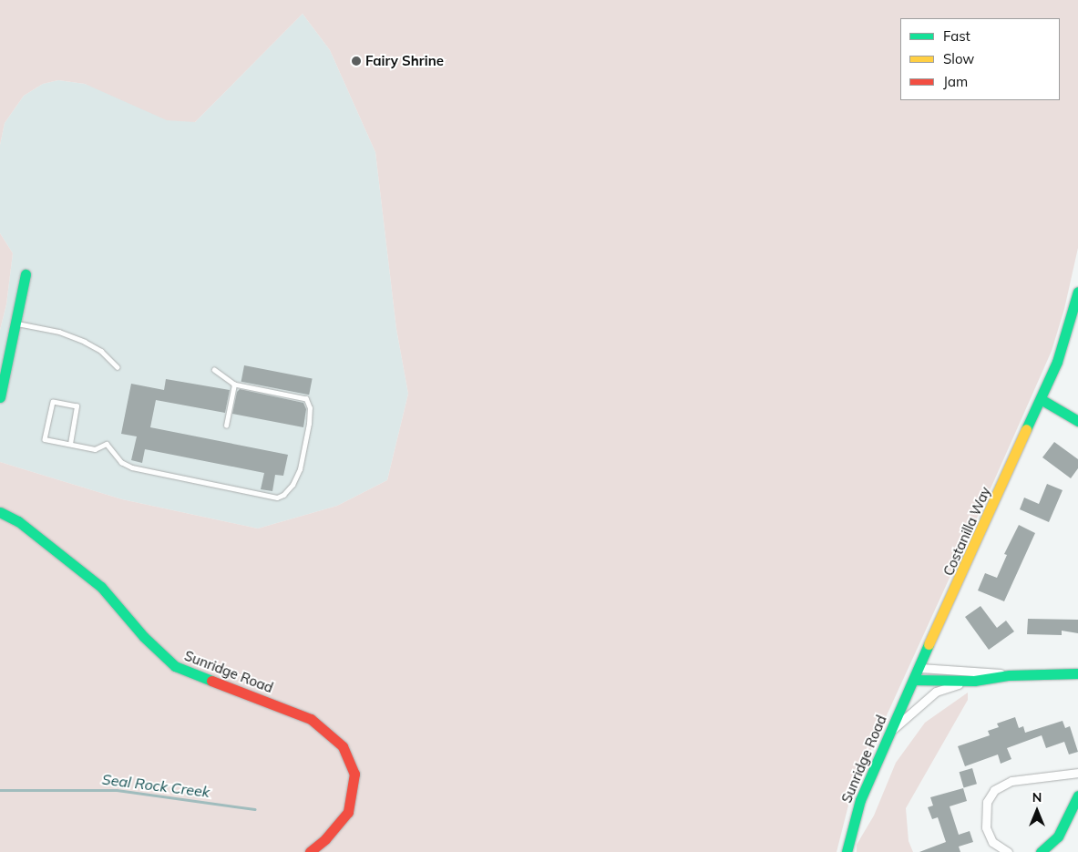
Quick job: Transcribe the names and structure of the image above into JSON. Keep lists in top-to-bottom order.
{
  "streets": {
    "street": ["Costanilla Way", "Sunridge Road"]
  },
  "crossings": [
    ["Costanilla Way", "Sunridge Road"]
  ],
  "water": ["Seal Rock Creek"],
  "places": ["Fairy Shrine"],
  "legend": ["Fast", "Slow", "Jam"],
  "north": "top"
}
